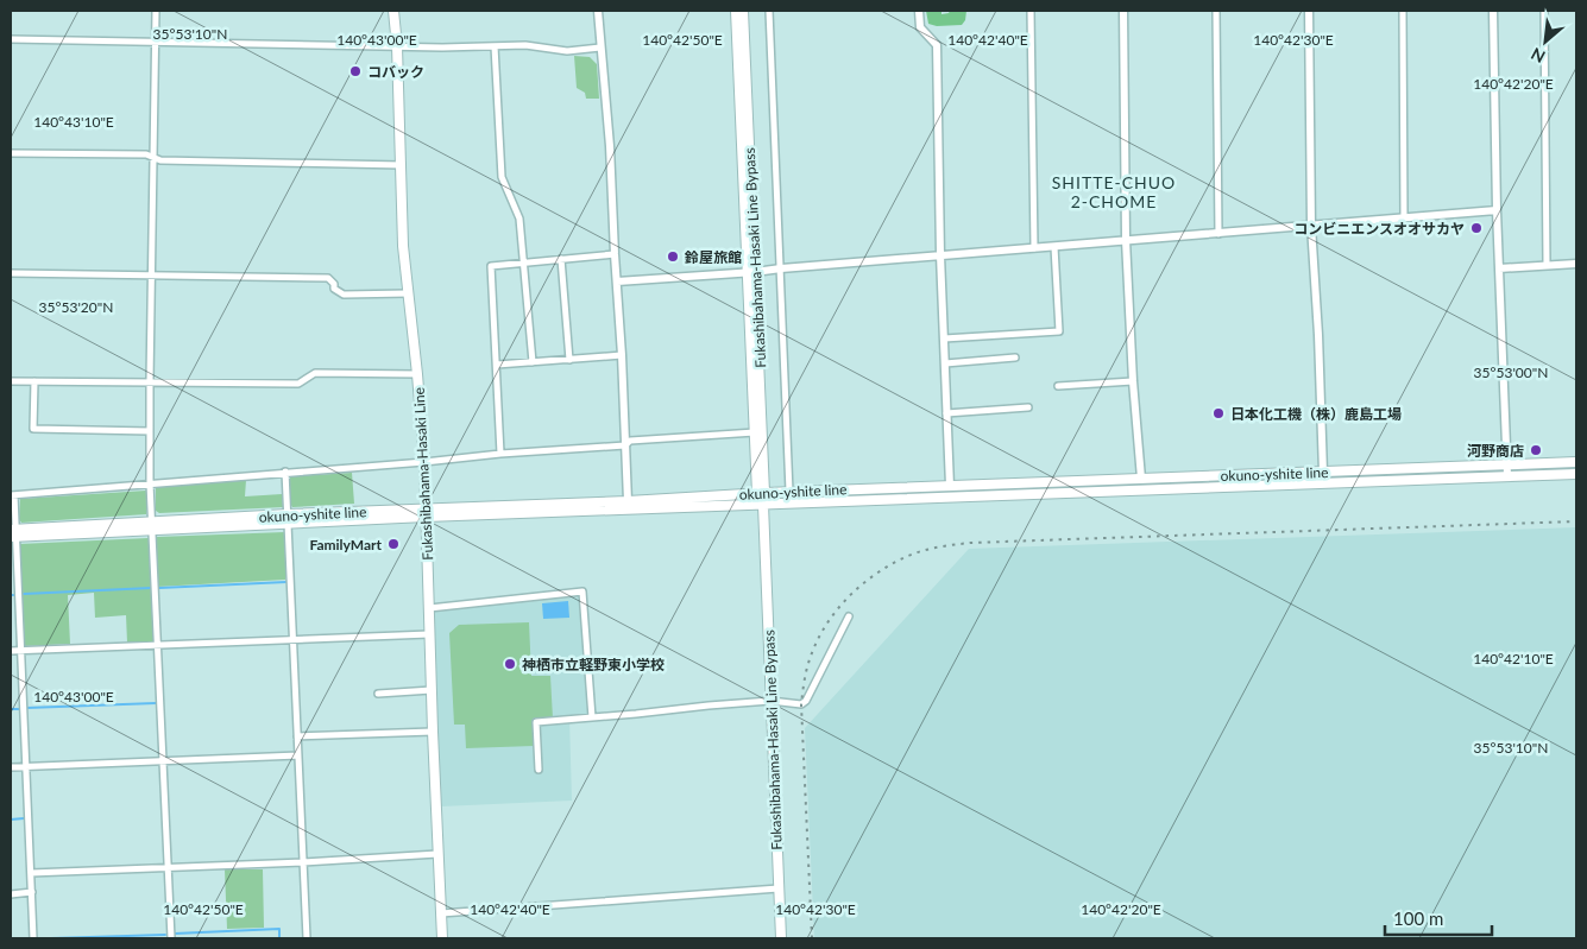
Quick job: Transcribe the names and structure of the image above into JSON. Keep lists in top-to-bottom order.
{
  "streets": {
    "main road": ["Fukashibahama-Hasaki Line Bypass", "Fukashibahama-Hasaki Line", "okuno-yshite line"]
  },
  "crossings": [
    ["Fukashibahama-Hasaki Line Bypass", "okuno-yshite line"],
    ["Fukashibahama-Hasaki Line", "okuno-yshite line"]
  ],
  "districts": ["SHITTE-CHUO 2-CHOME"],
  "places": [
    "コバック",
    "コンビニエンスオオサカヤ",
    "鈴屋旅館",
    "日本化工機（株）鹿島工場",
    "河野商店",
    "FamilyMart",
    "神栖市立軽野東小学校"
  ],
  "scale_bar": "100 m",
  "north": "bottom left",
  "coordinates": [
    "35°53'10\"N",
    "140°43'00\"E",
    "140°42'50\"E",
    "140°42'40\"E",
    "140°42'30\"E",
    "140°42'20\"E",
    "140°43'10\"E",
    "35°53'20\"N",
    "35°53'00\"N",
    "140°42'10\"E"
  ]
}
